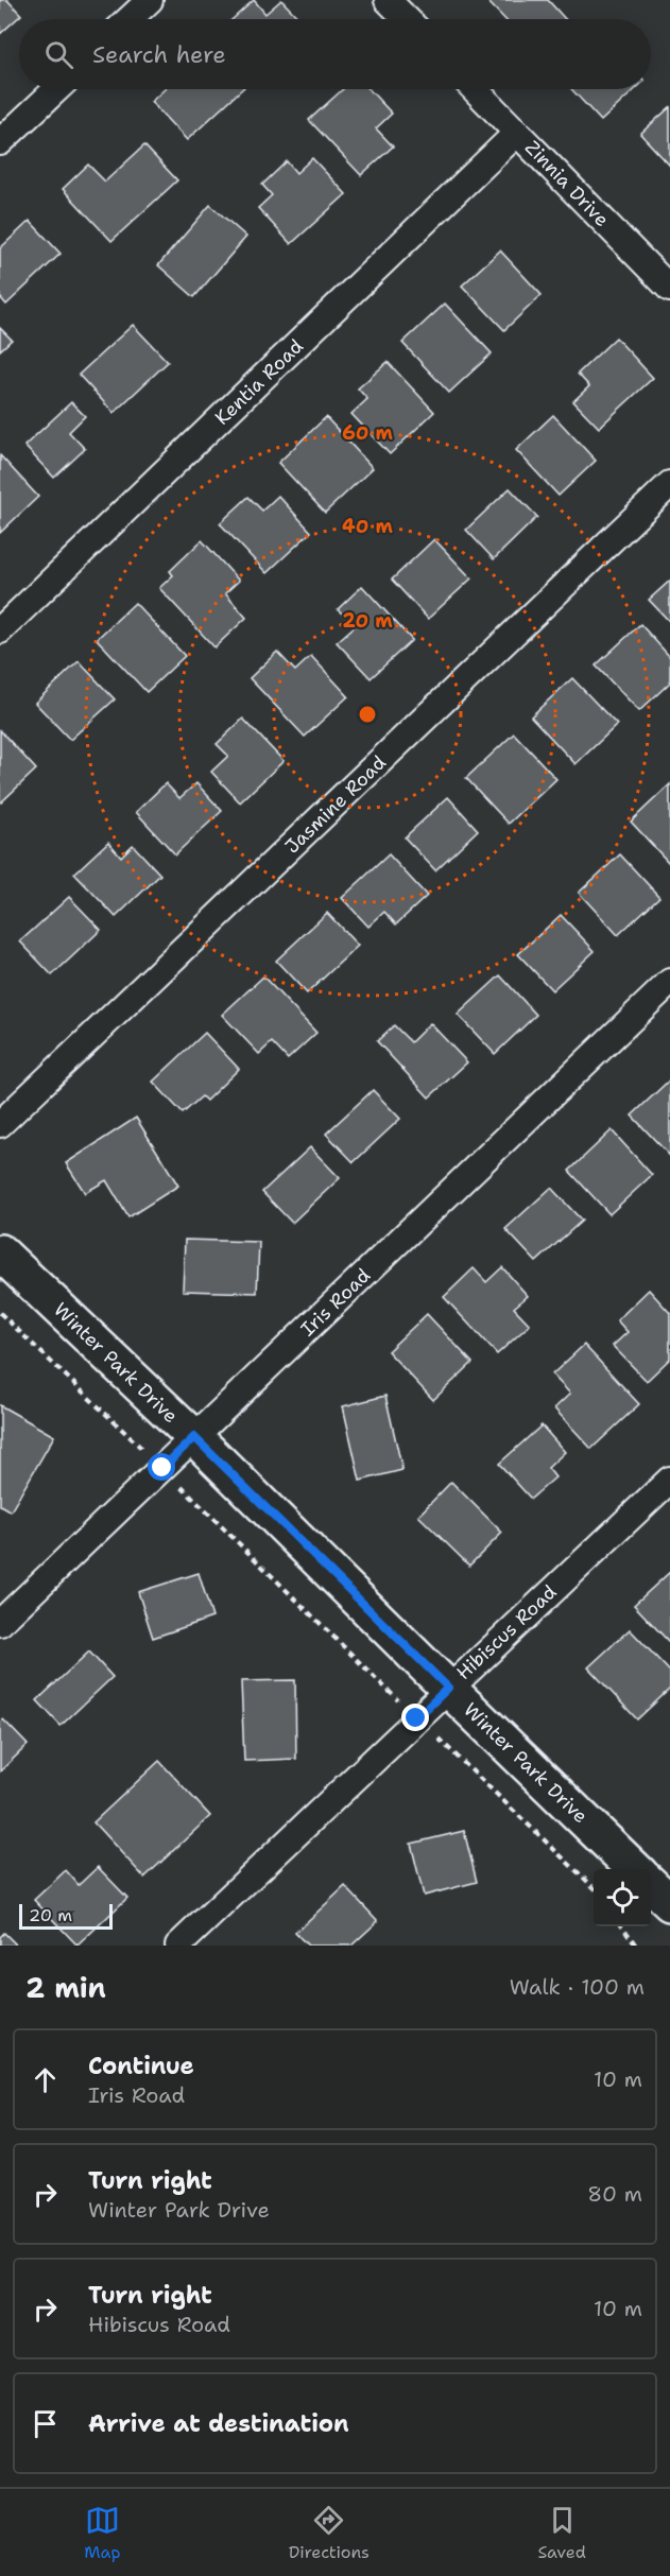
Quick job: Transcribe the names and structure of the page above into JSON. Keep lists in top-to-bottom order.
{
  "streets": {
    "street": [
      "Zinnia Drive",
      "Kentia Road",
      "Jasmine Road",
      "Iris Road",
      "Winter Park Drive",
      "Hibiscus Road"
    ]
  },
  "crossings": [
    ["Zinnia Drive", "Kentia Road"],
    ["Iris Road", "Winter Park Drive"],
    ["Winter Park Drive", "Hibiscus Road"]
  ],
  "scale_bar": "20 m",
  "page": {
    "search": "Search here",
    "scale": "20 m",
    "heading": ["2 min", "Walk · 100 m"],
    "list": [
      ["Continue", "Iris Road", "10 m"],
      ["Turn right", "Winter Park Drive", "80 m"],
      ["Turn right", "Hibiscus Road", "10 m"],
      "Arrive at destination"
    ],
    "nav": ["Map", "Directions", "Saved"]
  },
  "rings": ["60 m", "40 m", "20 m"]
}
